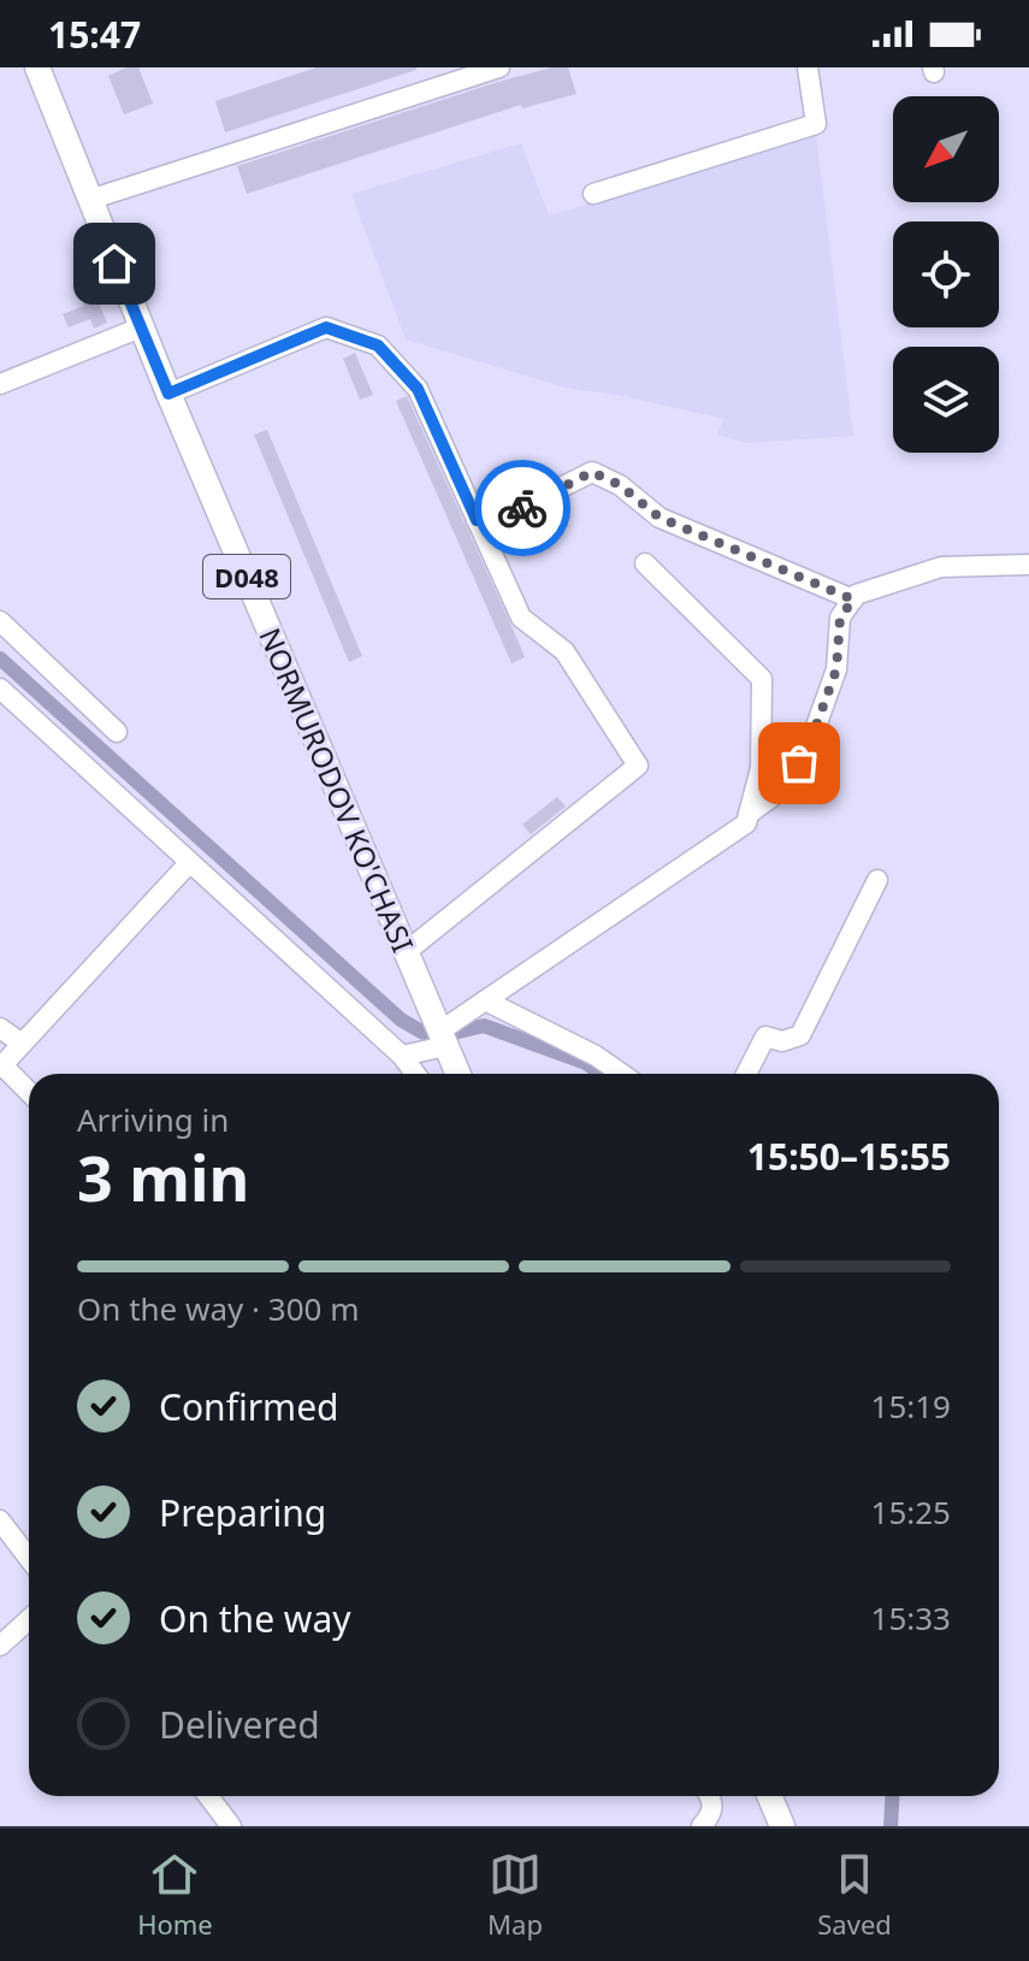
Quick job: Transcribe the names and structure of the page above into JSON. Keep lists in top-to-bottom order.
{
  "streets": {
    "main road": ["D048", "NORMURODOV KO'CHASI"]
  },
  "north": "bottom left",
  "page": {
    "status": "15:47",
    "heading": ["3 min", "Arriving in", "15:50–15:55"],
    "bar": "On the way · 300 m",
    "list": [
      ["Confirmed", "15:19"],
      ["Preparing", "15:25"],
      ["On the way", "15:33"],
      "Delivered"
    ],
    "tabs": ["Home", "Map", "Saved"]
  }
}
